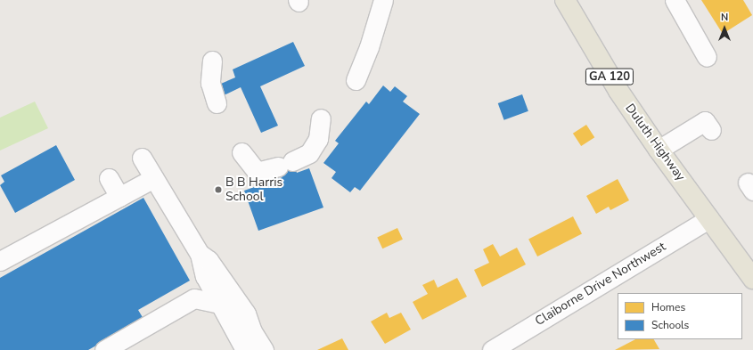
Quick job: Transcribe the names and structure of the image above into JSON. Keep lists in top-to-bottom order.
{
  "streets": {
    "main road": ["GA 120", "Duluth Highway"],
    "street": ["Claiborne Drive Northwest"]
  },
  "crossings": [
    ["Duluth Highway", "Claiborne Drive Northwest"]
  ],
  "places": ["B B Harris School"],
  "legend": ["Homes", "Schools"],
  "north": "top"
}
